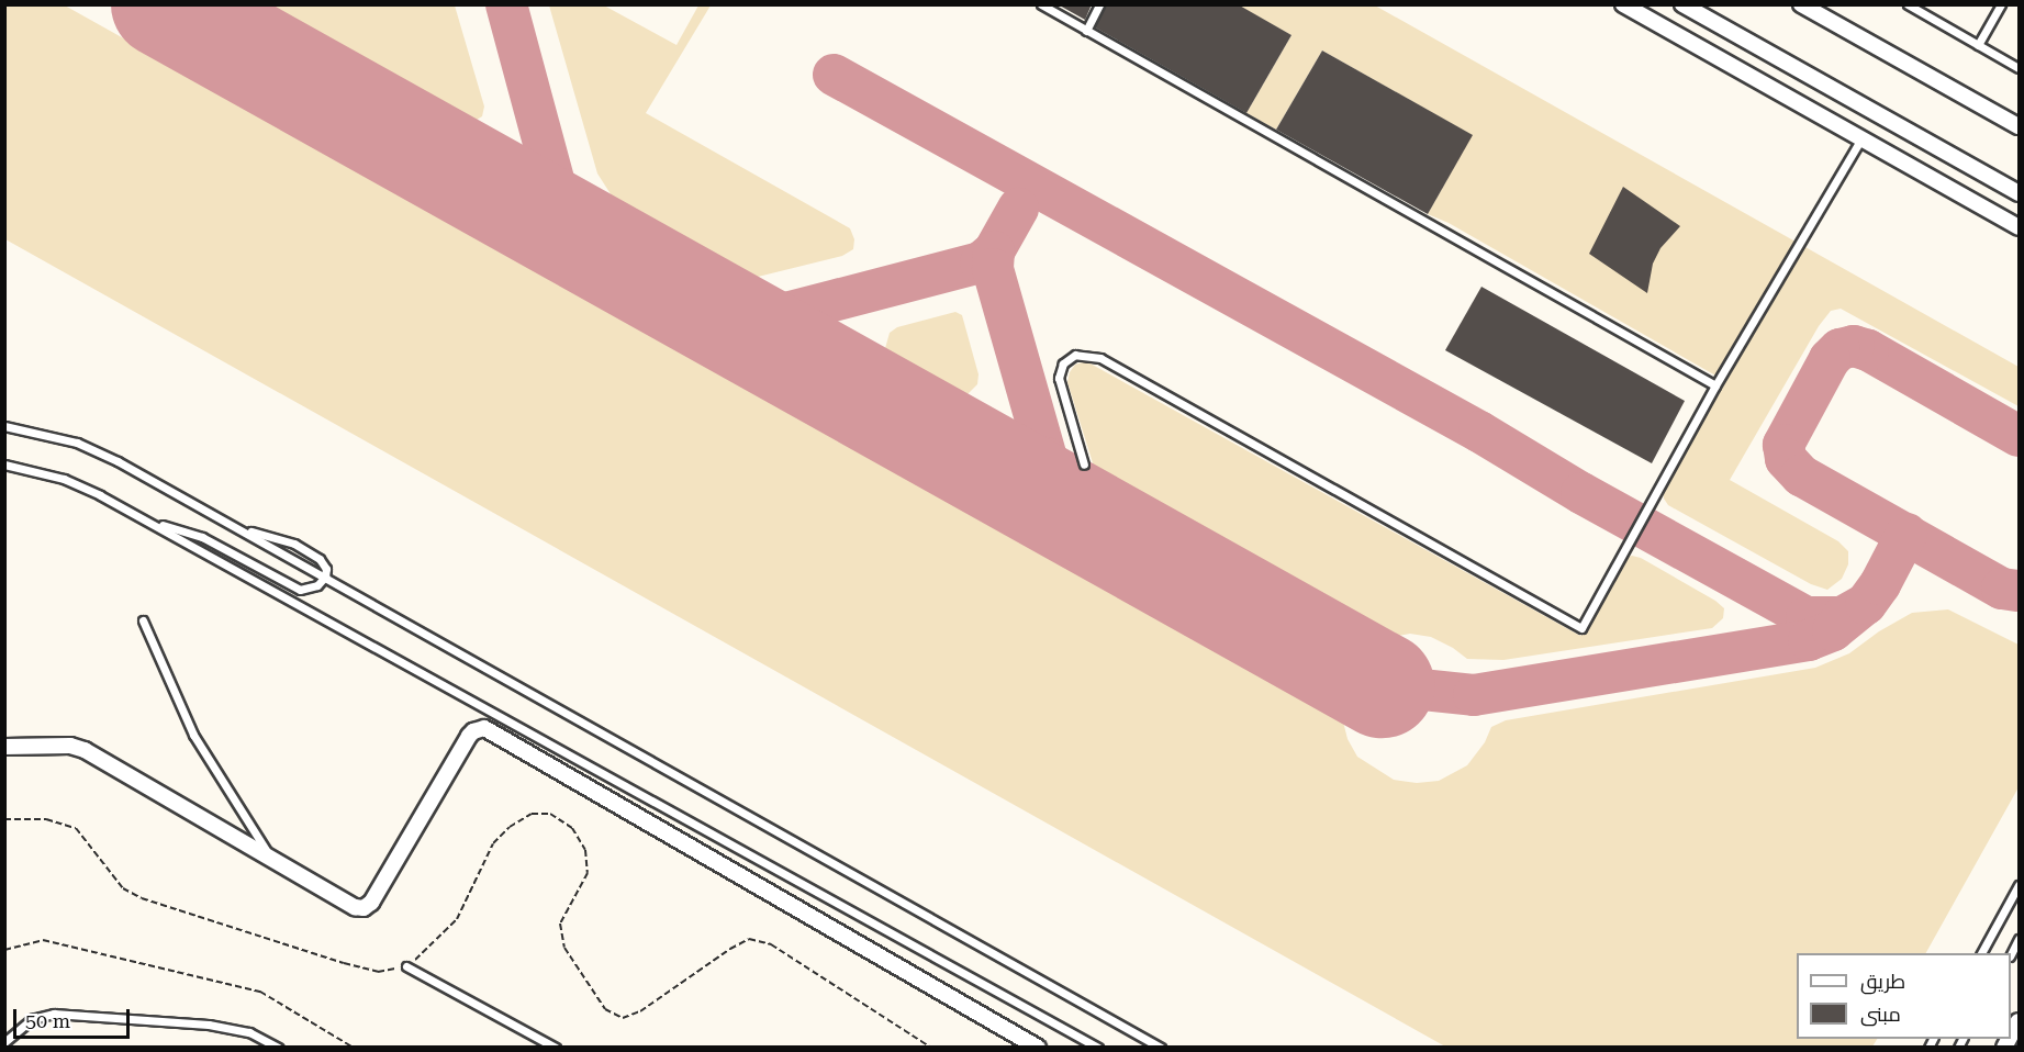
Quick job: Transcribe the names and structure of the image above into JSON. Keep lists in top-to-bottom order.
{
  "legend": ["طريق", "مبنى"],
  "scale_bar": "50 m"
}
